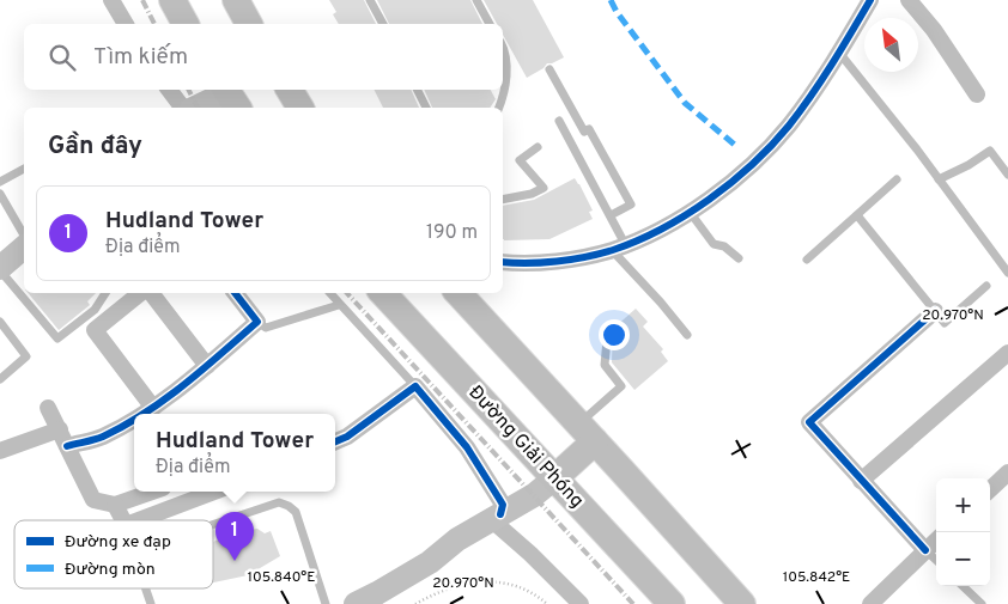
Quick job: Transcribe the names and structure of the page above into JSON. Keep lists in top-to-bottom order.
{
  "streets": {
    "main road": ["Đường Giải Phóng"]
  },
  "legend": ["Đường xe đạp", "Đường mòn"],
  "north": "top left",
  "page": {
    "search": "Tìm kiếm",
    "heading": "Gần đây",
    "list": [
      {
        "mark": "1",
        "name": "Hudland Tower",
        "note": "Địa điểm",
        "value": "190 m"
      }
    ],
    "popup": ["Hudland Tower", "Địa điểm"],
    "map_buttons": ["+", "−"],
    "pins": "1"
  },
  "coordinates": ["20.970°N", "105.840°E", "105.842°E"]
}
